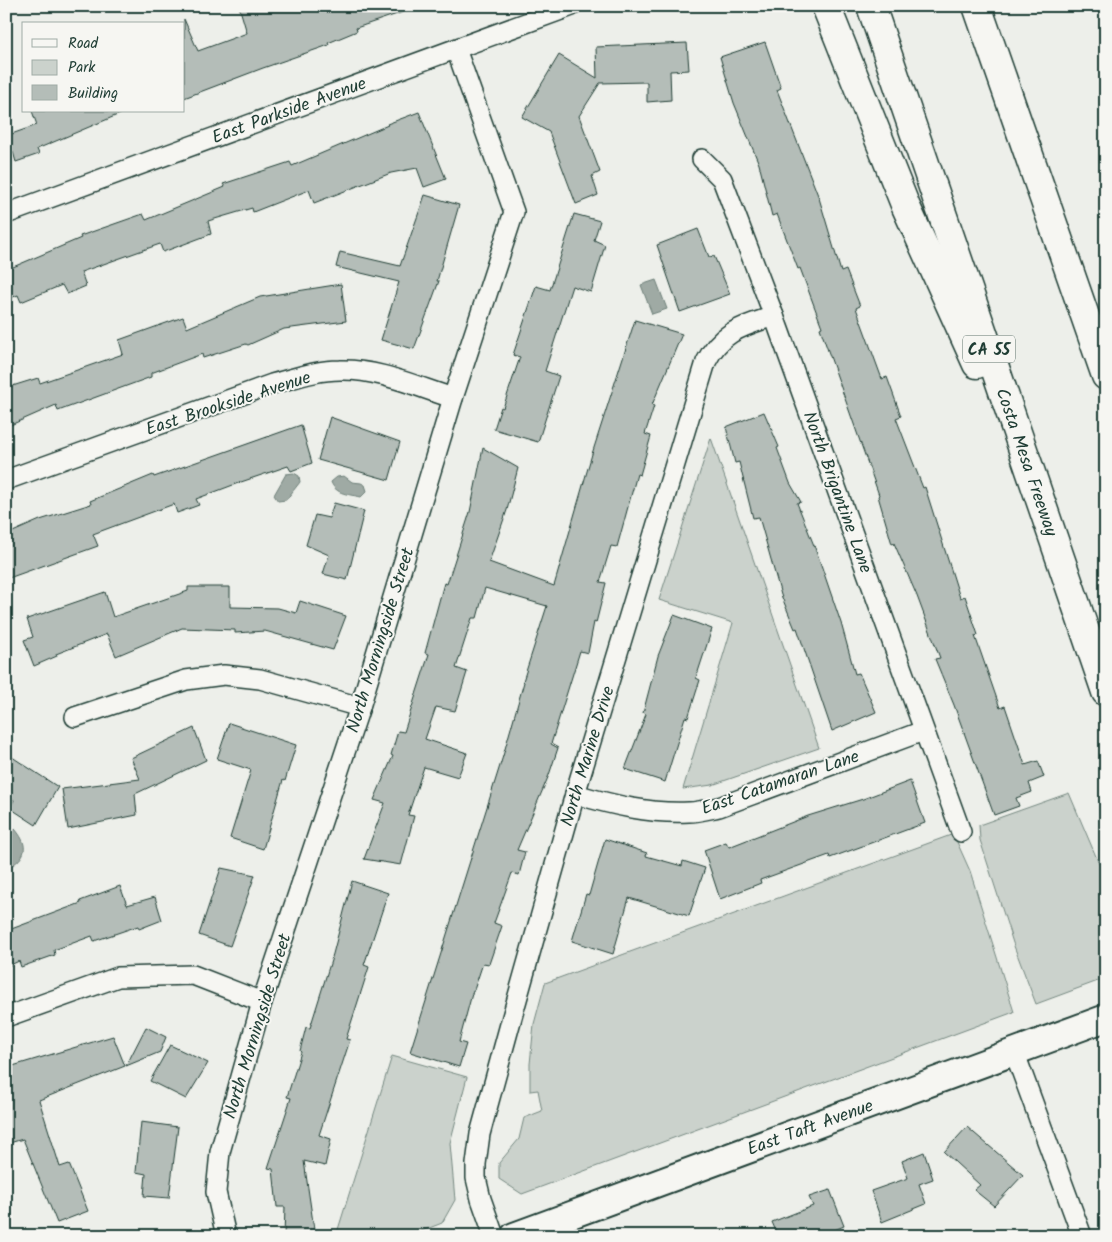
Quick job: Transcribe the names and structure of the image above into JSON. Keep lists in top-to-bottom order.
{
  "streets": {
    "highway": ["CA 55", "Costa Mesa Freeway"],
    "main road": ["East Taft Avenue"],
    "street": [
      "East Parkside Avenue",
      "East Brookside Avenue",
      "North Brigantine Lane",
      "North Morningside Street",
      "North Marine Drive",
      "East Catamaran Lane"
    ]
  },
  "crossings": [
    ["East Parkside Avenue", "North Morningside Street"],
    ["East Brookside Avenue", "North Morningside Street"],
    ["North Brigantine Lane", "North Marine Drive"],
    ["North Brigantine Lane", "East Catamaran Lane"],
    ["North Marine Drive", "East Catamaran Lane"]
  ],
  "legend": ["Road", "Park", "Building"]
}
